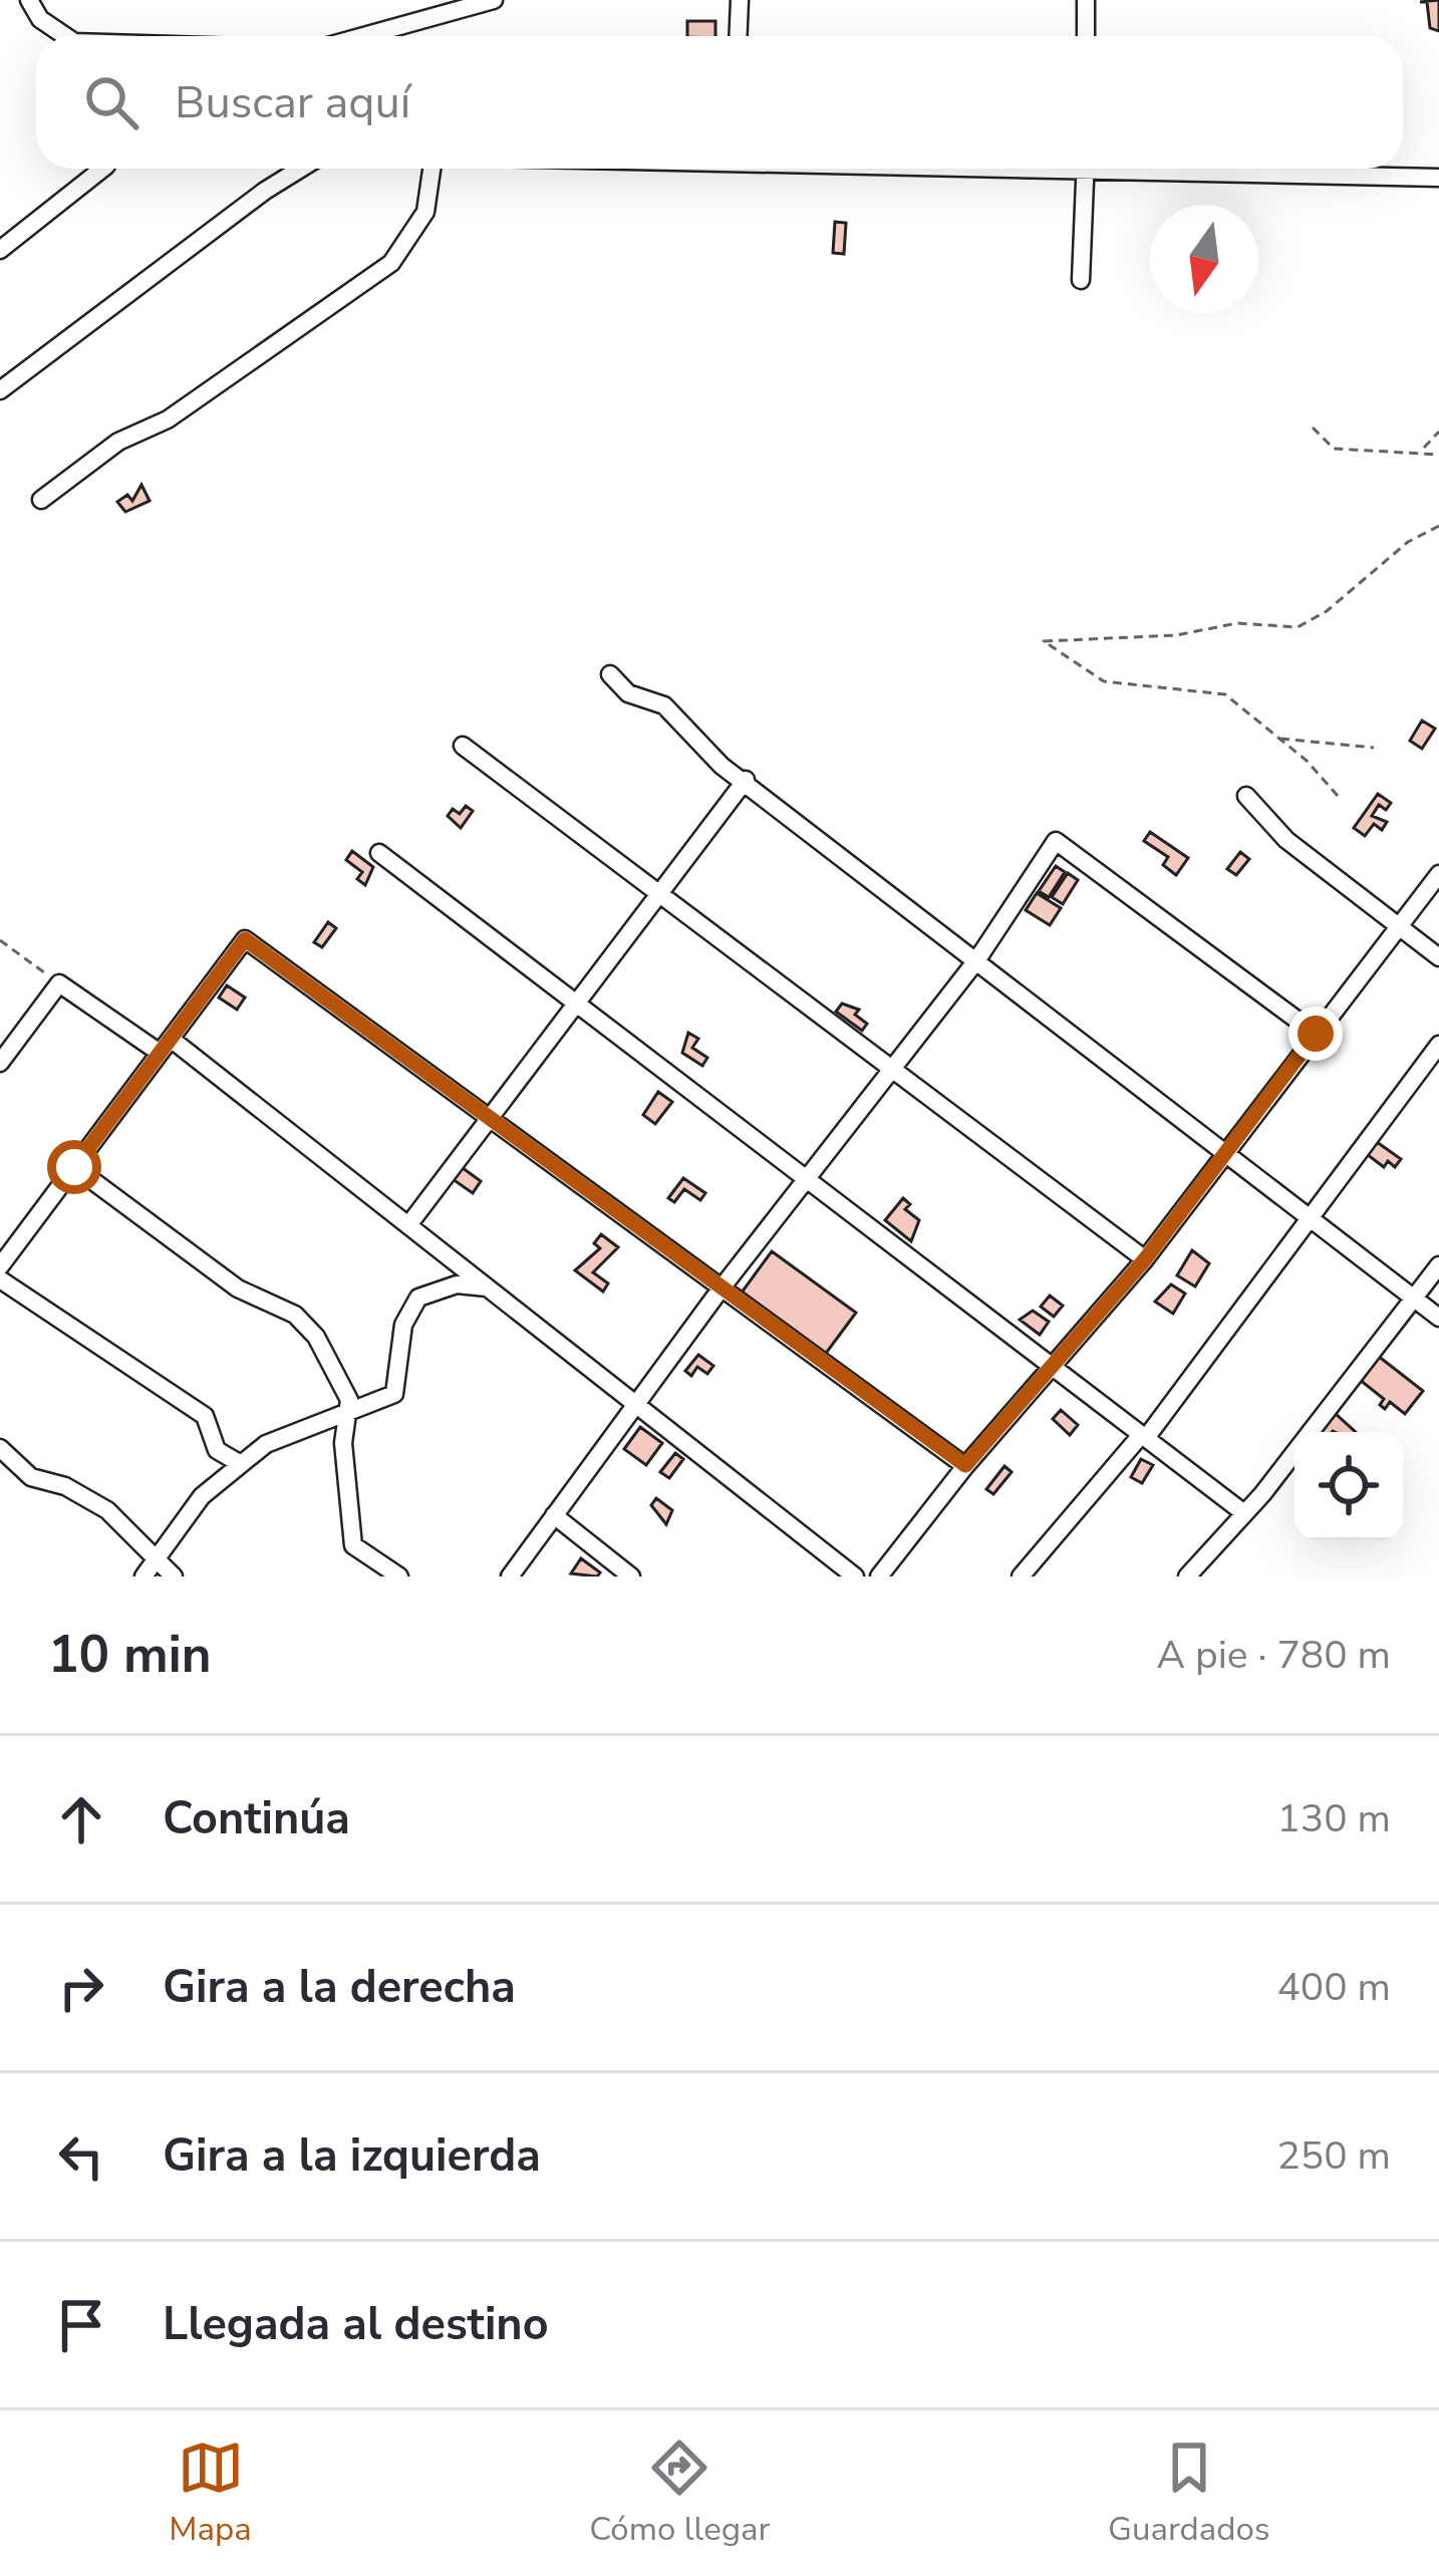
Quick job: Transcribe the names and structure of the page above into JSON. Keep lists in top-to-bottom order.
{
  "north": "bottom",
  "page": {
    "search": "Buscar aquí",
    "heading": ["10 min", "A pie · 780 m"],
    "list": [
      ["Continúa", "130 m"],
      ["Gira a la derecha", "400 m"],
      ["Gira a la izquierda", "250 m"],
      "Llegada al destino"
    ],
    "nav": ["Mapa", "Cómo llegar", "Guardados"]
  }
}
